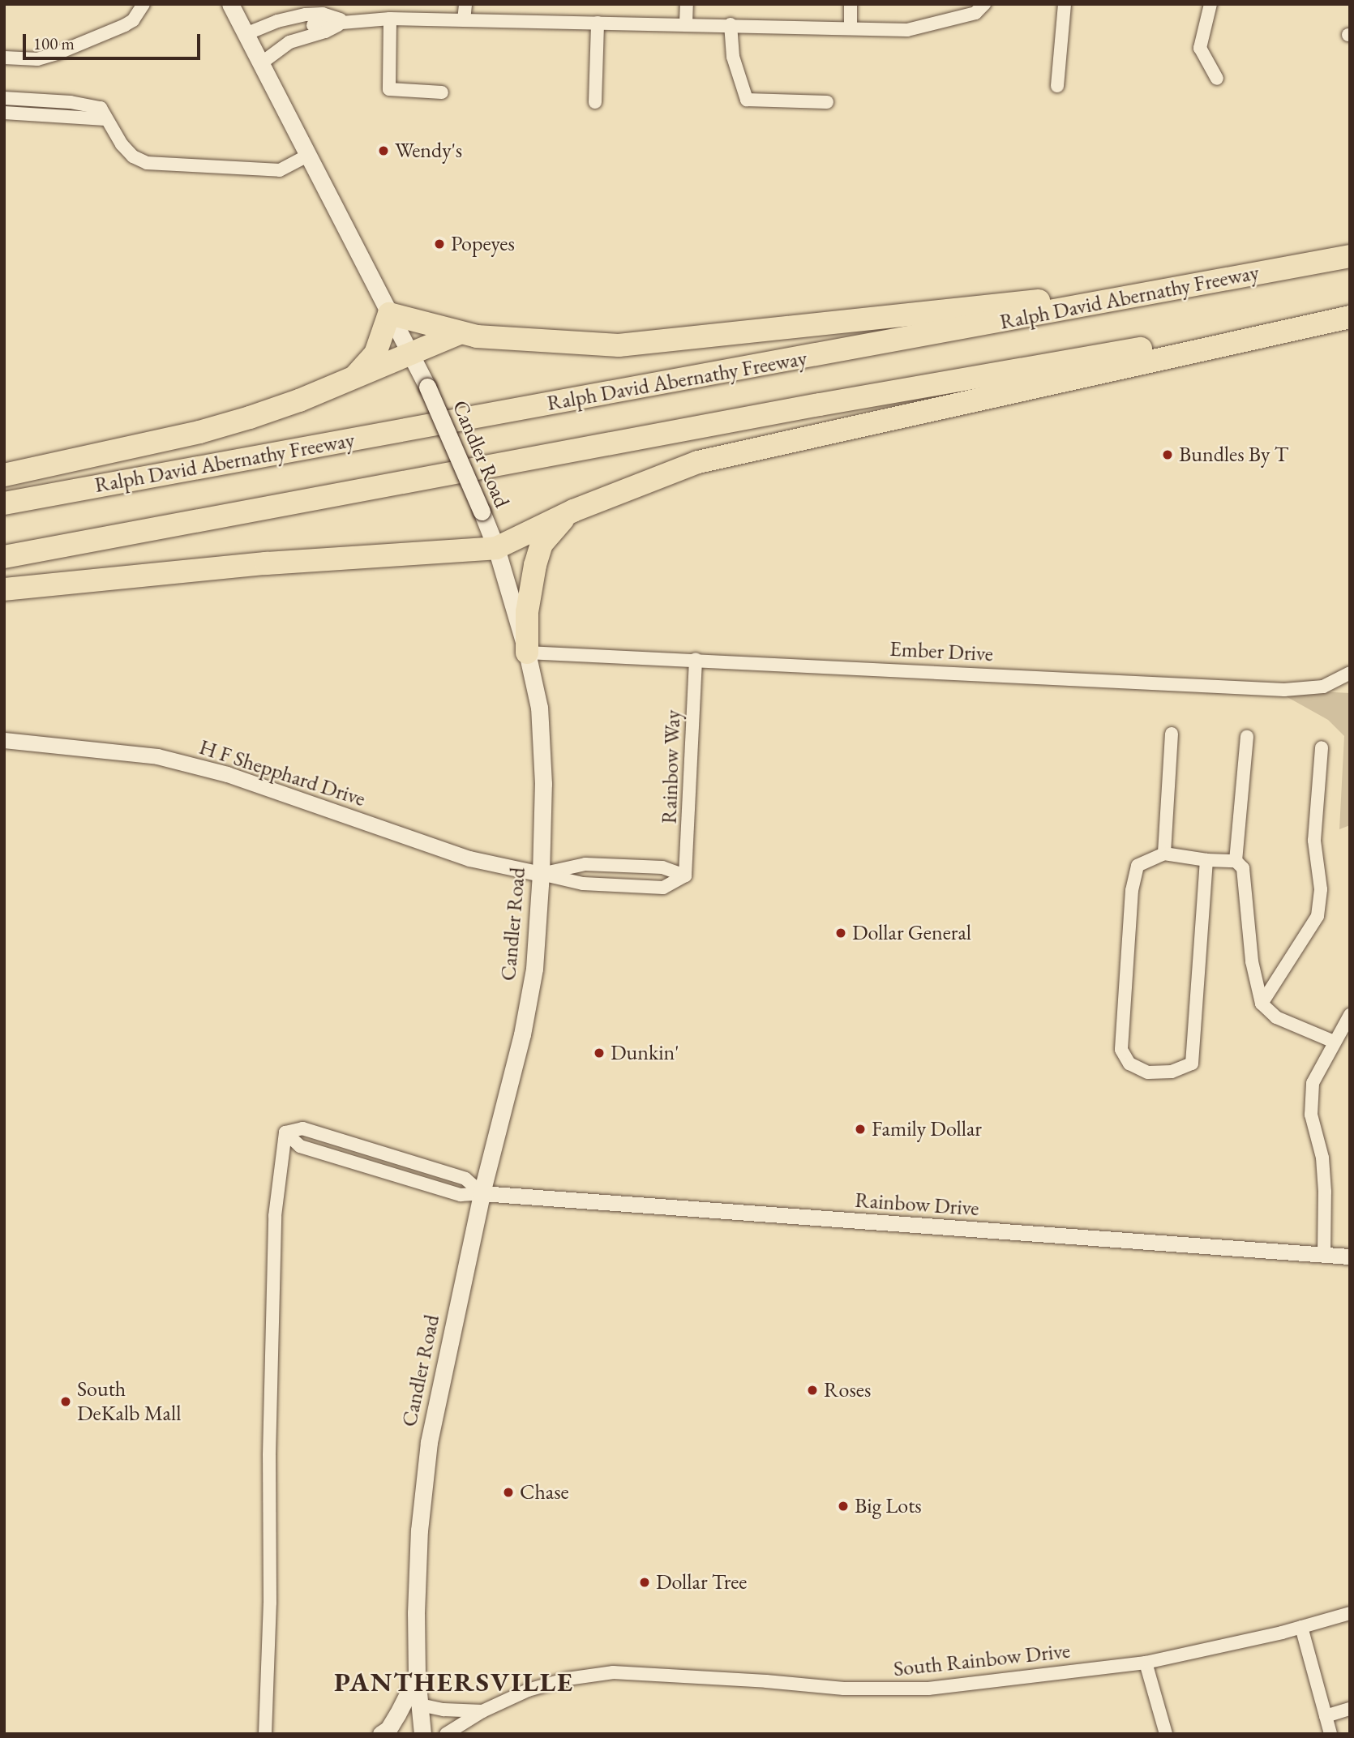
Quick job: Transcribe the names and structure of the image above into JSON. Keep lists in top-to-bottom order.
{
  "streets": {
    "highway": ["Ralph David Abernathy Freeway"],
    "main road": ["Candler Road"],
    "street": [
      "Ember Drive",
      "Rainbow Way",
      "H F Shepphard Drive",
      "Rainbow Drive",
      "South Rainbow Drive"
    ]
  },
  "crossings": [
    ["Candler Road", "Ember Drive"],
    ["Candler Road", "H F Shepphard Drive"],
    ["Candler Road", "Rainbow Drive"],
    ["Candler Road", "South Rainbow Drive"],
    ["Ember Drive", "Rainbow Way"]
  ],
  "districts": ["PANTHERSVILLE"],
  "places": [
    "Wendy's",
    "Popeyes",
    "Bundles By T",
    "Dollar General",
    "Dunkin'",
    "Family Dollar",
    "Roses",
    "South DeKalb Mall",
    "Chase",
    "Big Lots",
    "Dollar Tree"
  ],
  "scale_bar": "100 m"
}
